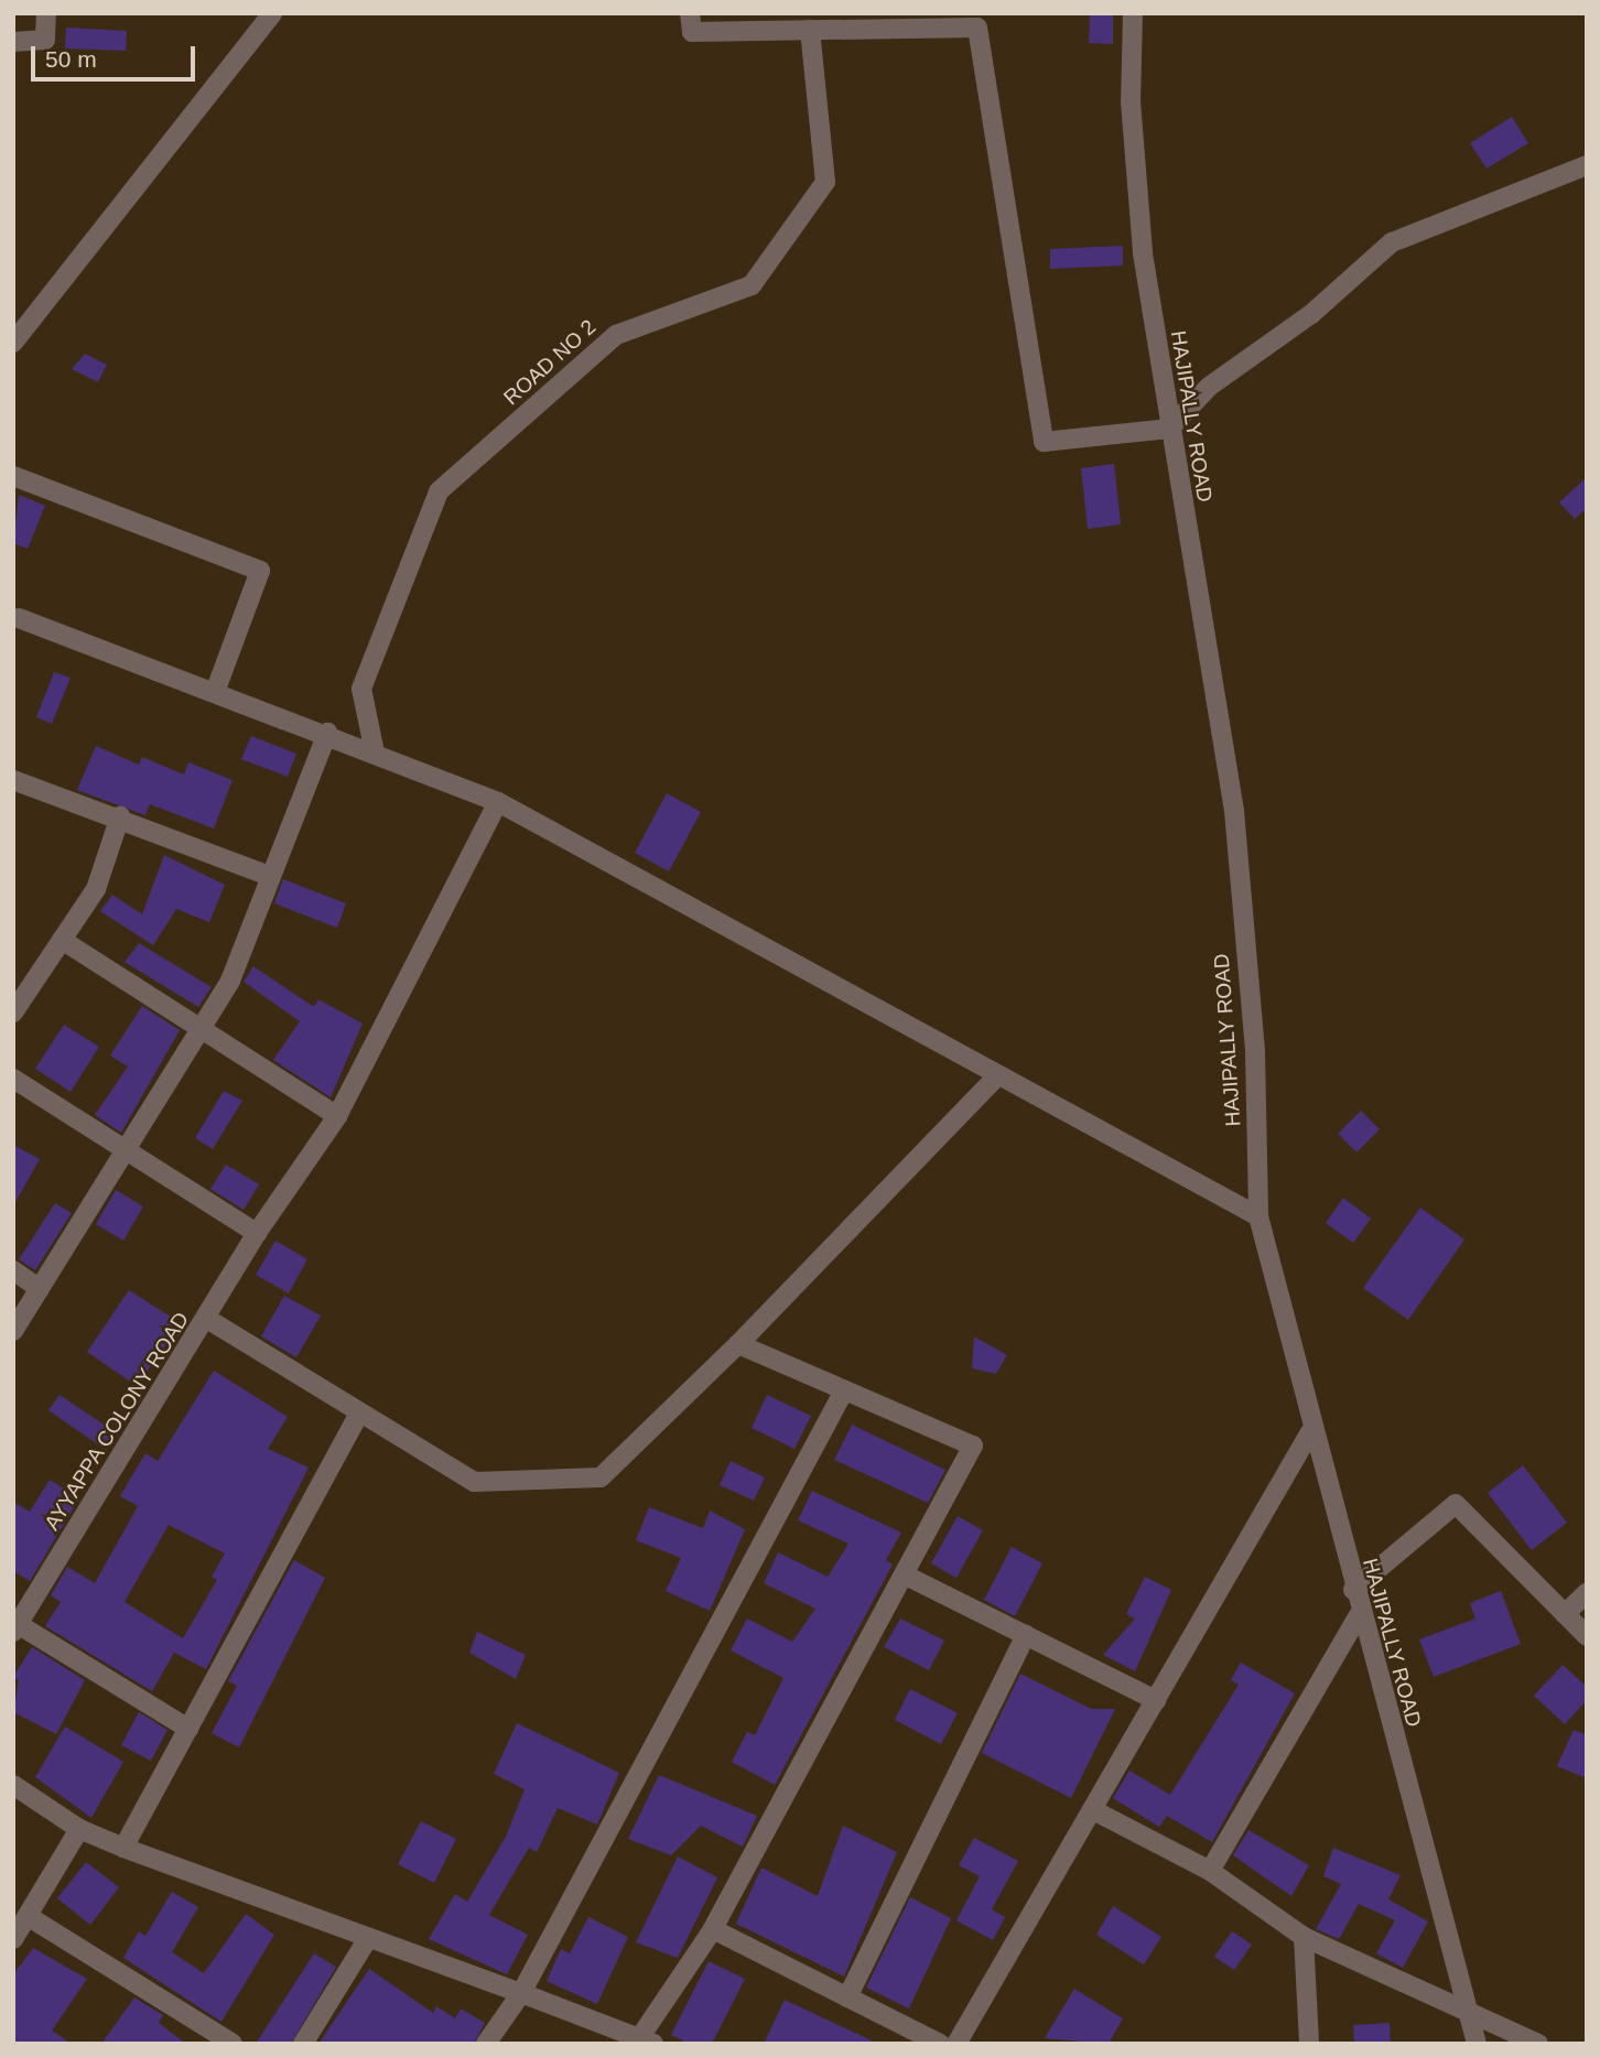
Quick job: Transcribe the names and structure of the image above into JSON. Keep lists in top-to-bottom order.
{
  "streets": {
    "street": ["ROAD NO 2", "HAJIPALLY ROAD", "AYYAPPA COLONY ROAD"]
  },
  "scale_bar": "50 m"
}
